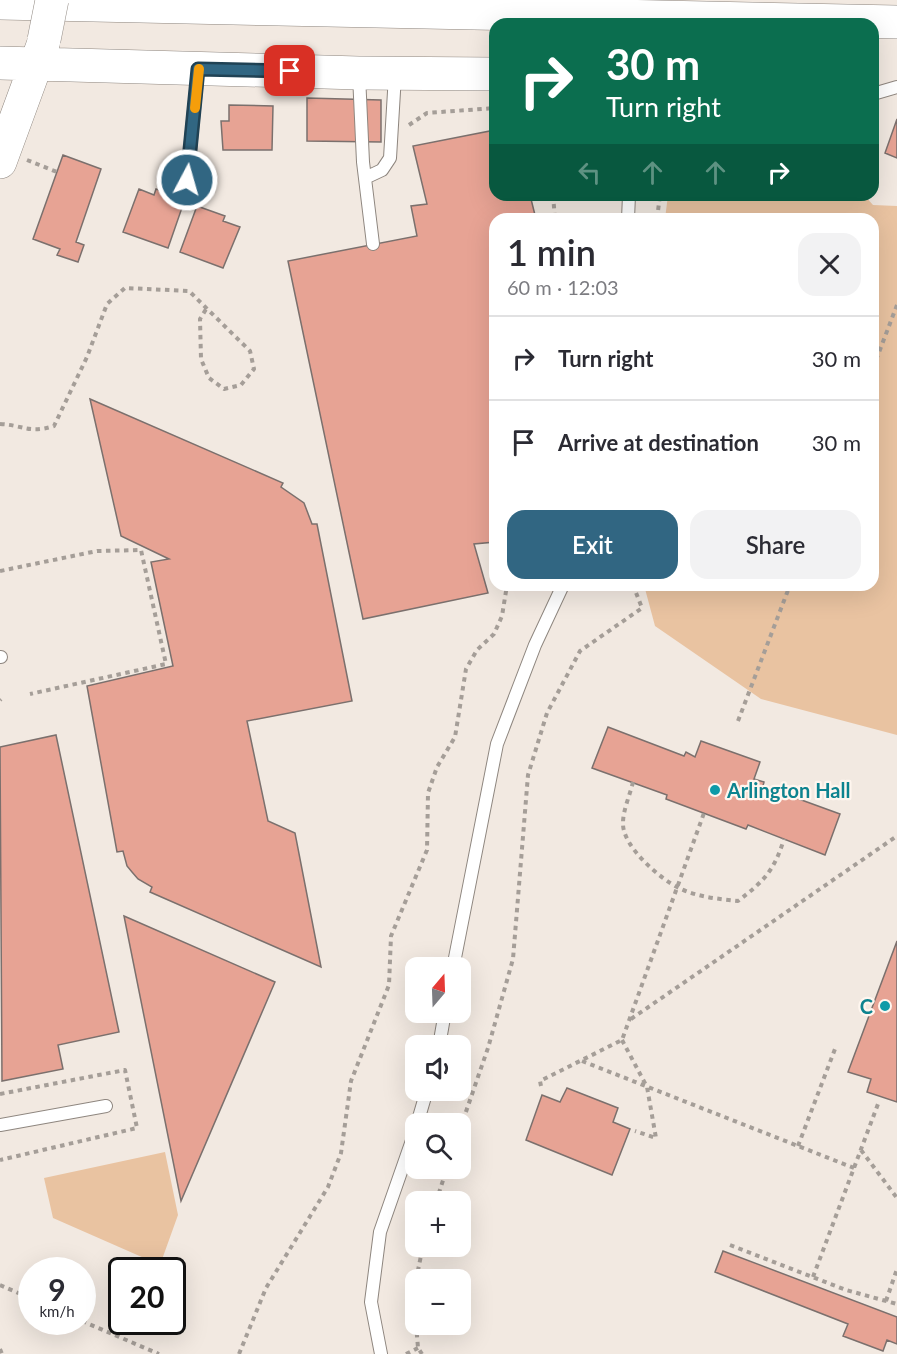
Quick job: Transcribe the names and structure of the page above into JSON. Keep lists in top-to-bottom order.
{
  "places": ["Arlington Hall", "C"],
  "north": "top",
  "page": {
    "turn": ["30 m", "Turn right"],
    "heading": ["1 min", "60 m · 12:03"],
    "list": [
      {
        "name": "Turn right",
        "value": "30 m"
      },
      {
        "name": "Arrive at destination",
        "value": "30 m"
      }
    ],
    "buttons": ["Exit", "Share"],
    "map_buttons": ["+", "−"],
    "speed": "9 km/h",
    "limit": "20"
  }
}
